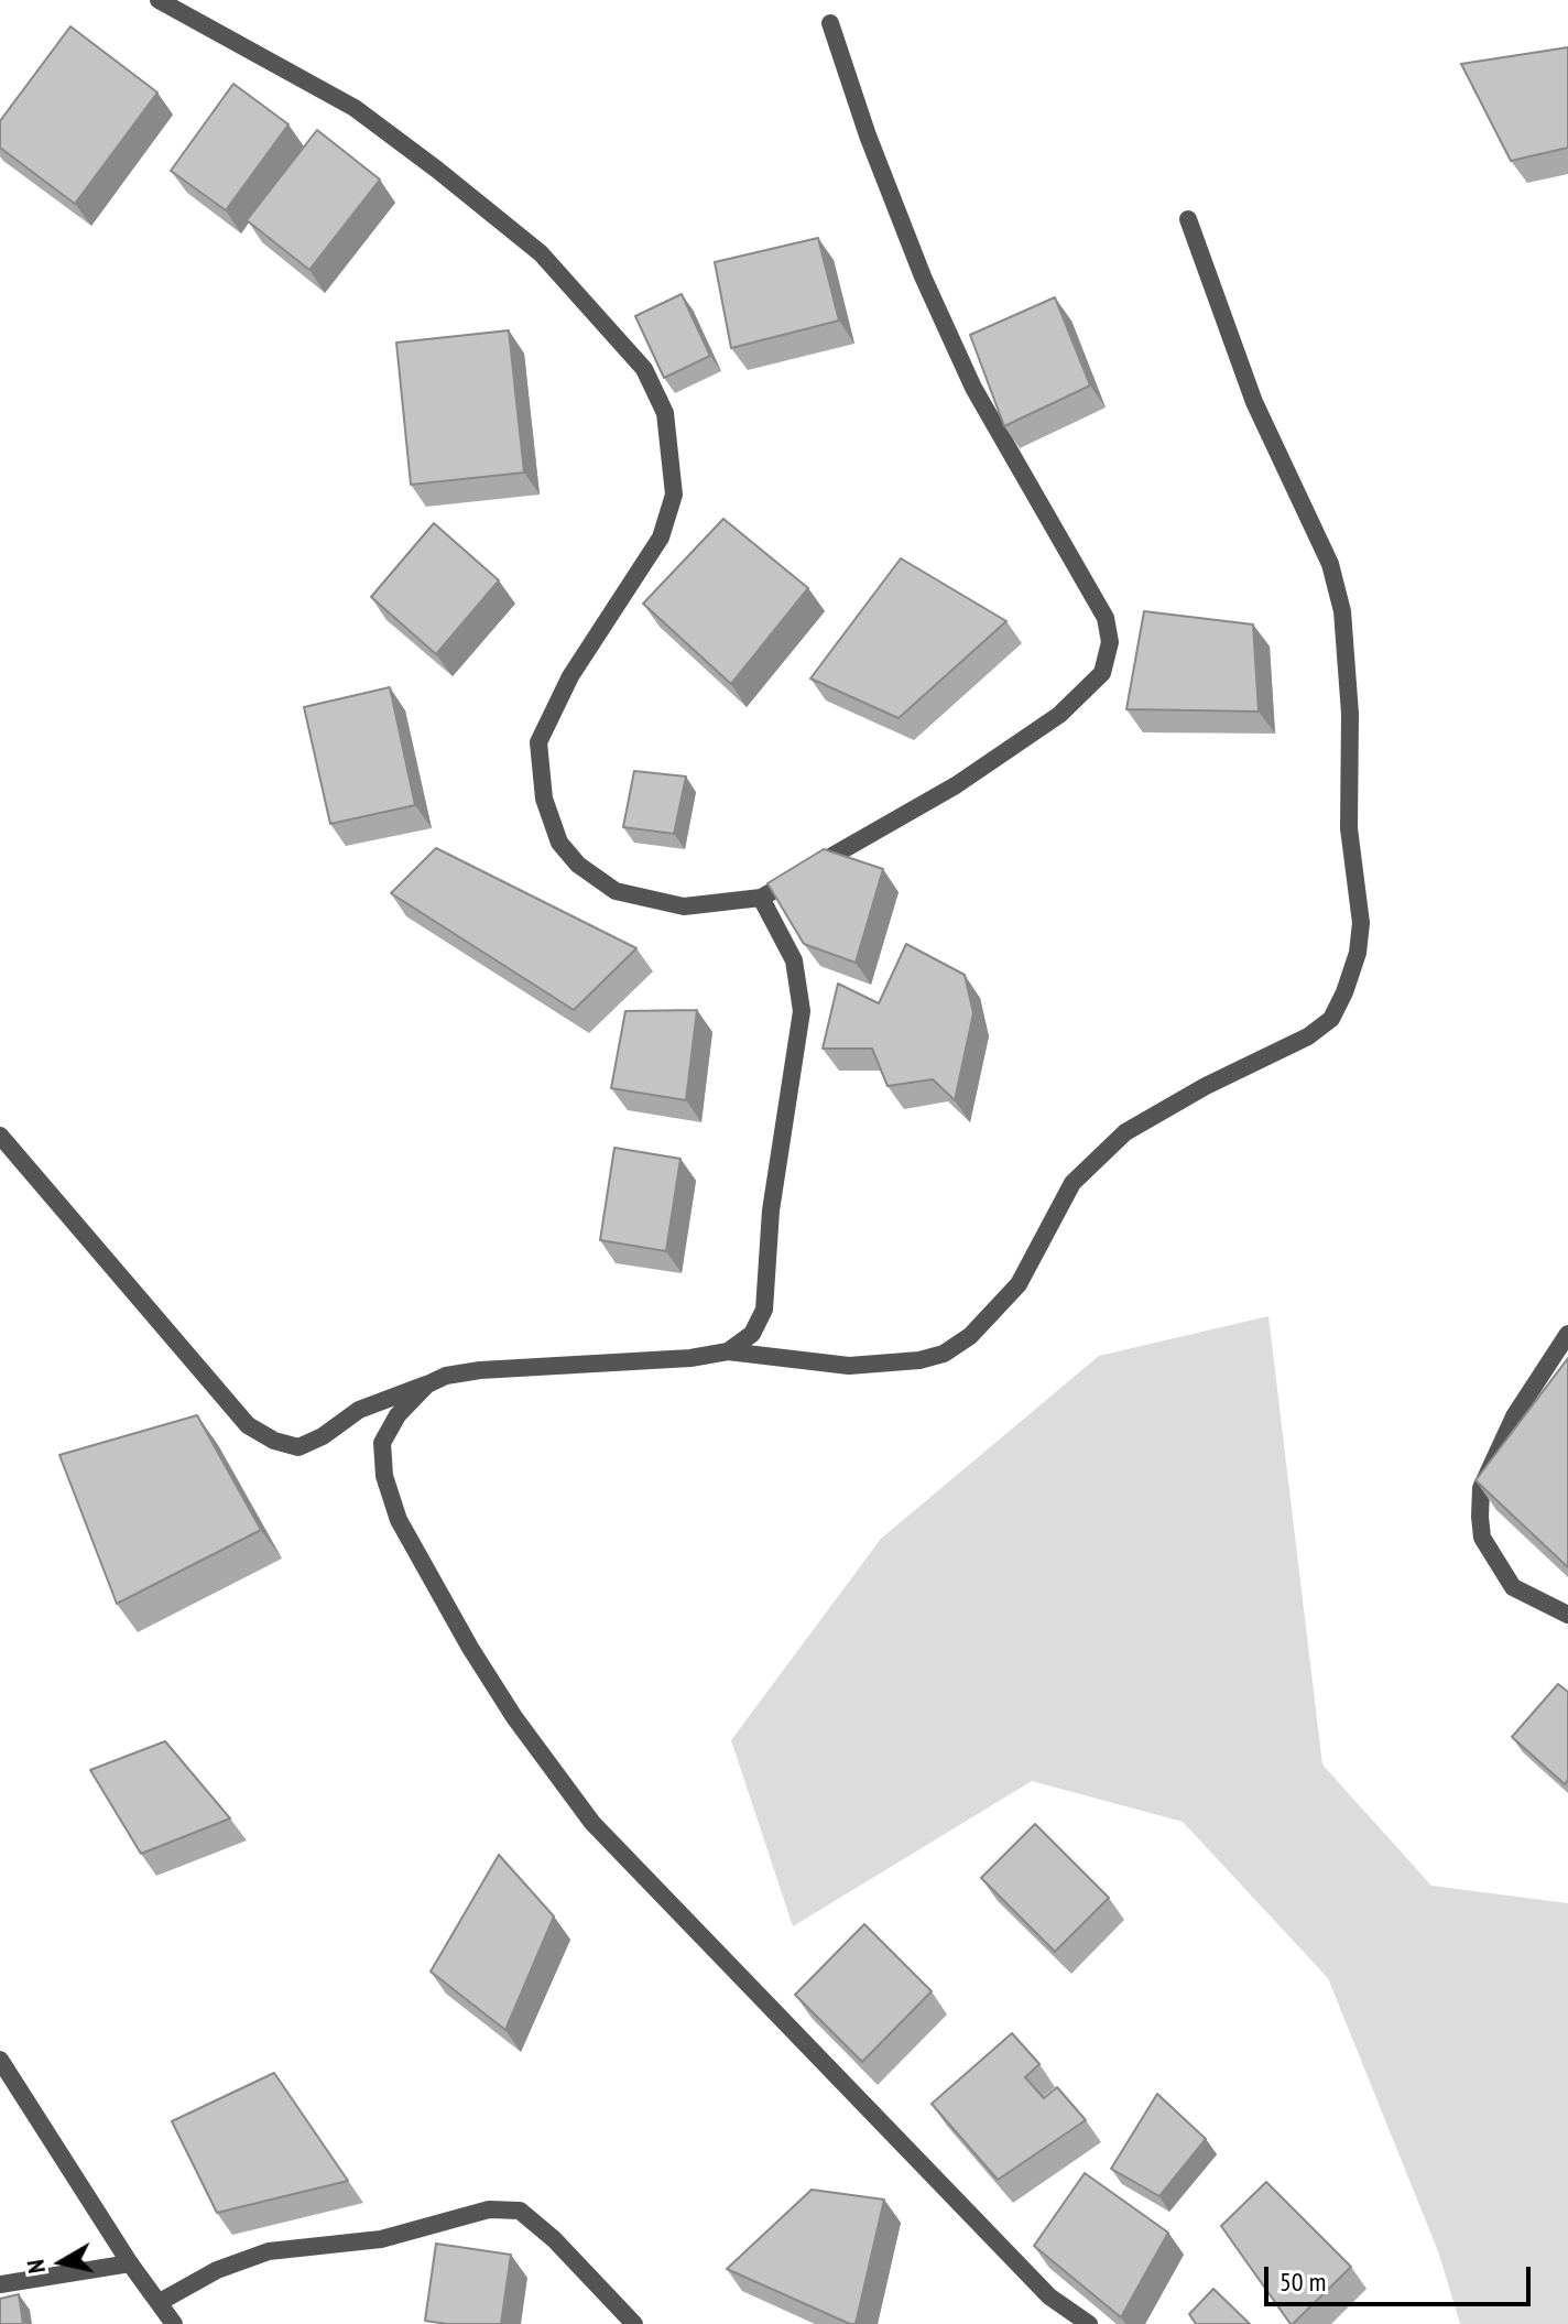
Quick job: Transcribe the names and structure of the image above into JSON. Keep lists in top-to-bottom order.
{
  "scale_bar": "50 m",
  "north": "left"
}
